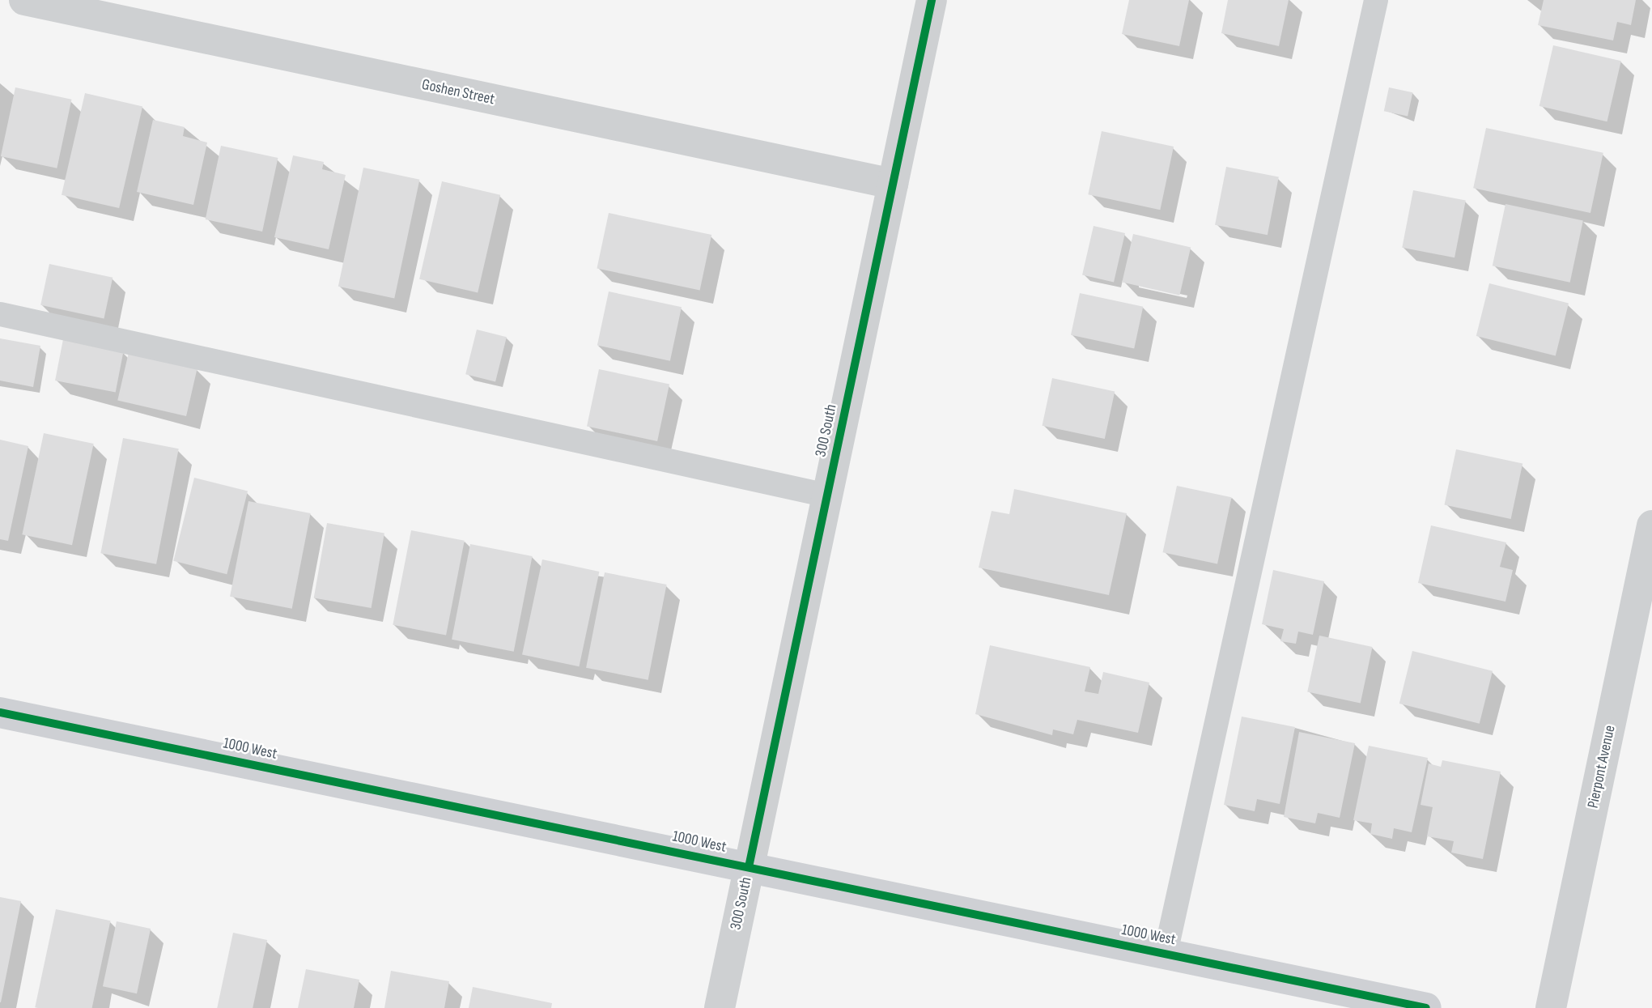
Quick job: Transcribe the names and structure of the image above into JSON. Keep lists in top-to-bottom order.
{
  "streets": {
    "street": [
      "Goshen Street",
      "300 South",
      "1000 West",
      "Pierpont Avenue"
    ]
  },
  "crossings": [
    ["Goshen Street", "300 South"],
    ["300 South", "1000 West"]
  ]
}
